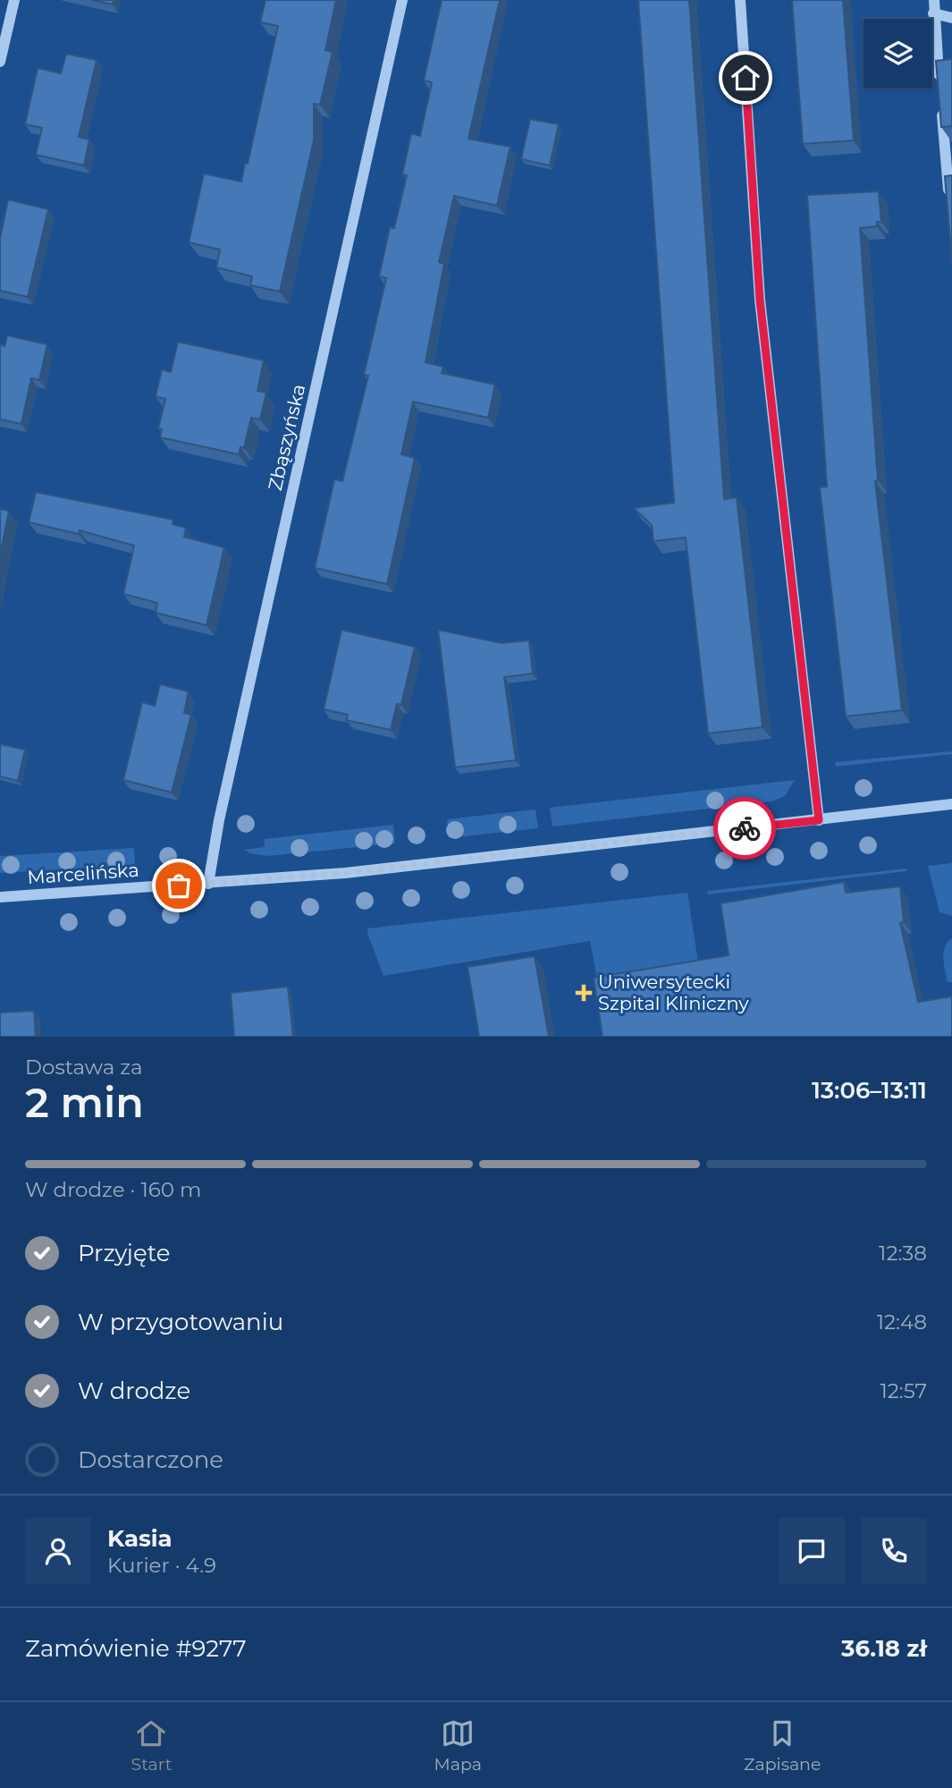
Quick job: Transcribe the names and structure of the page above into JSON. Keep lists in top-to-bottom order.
{
  "streets": {
    "street": ["Zbąszyńska", "Marcelińska"]
  },
  "crossings": [
    ["Zbąszyńska", "Marcelińska"]
  ],
  "places": {
    "health": ["Uniwersytecki Szpital Kliniczny"]
  },
  "page": {
    "heading": ["2 min", "Dostawa za", "13:06–13:11"],
    "panel": [
      "Kasia",
      "Kurier · 4.9",
      "Zamówienie #9277",
      "36.18 zł"
    ],
    "bar": "W drodze · 160 m",
    "list": [
      ["Przyjęte", "12:38"],
      ["W przygotowaniu", "12:48"],
      ["W drodze", "12:57"],
      "Dostarczone"
    ],
    "tabs": ["Start", "Mapa", "Zapisane"]
  }
}
